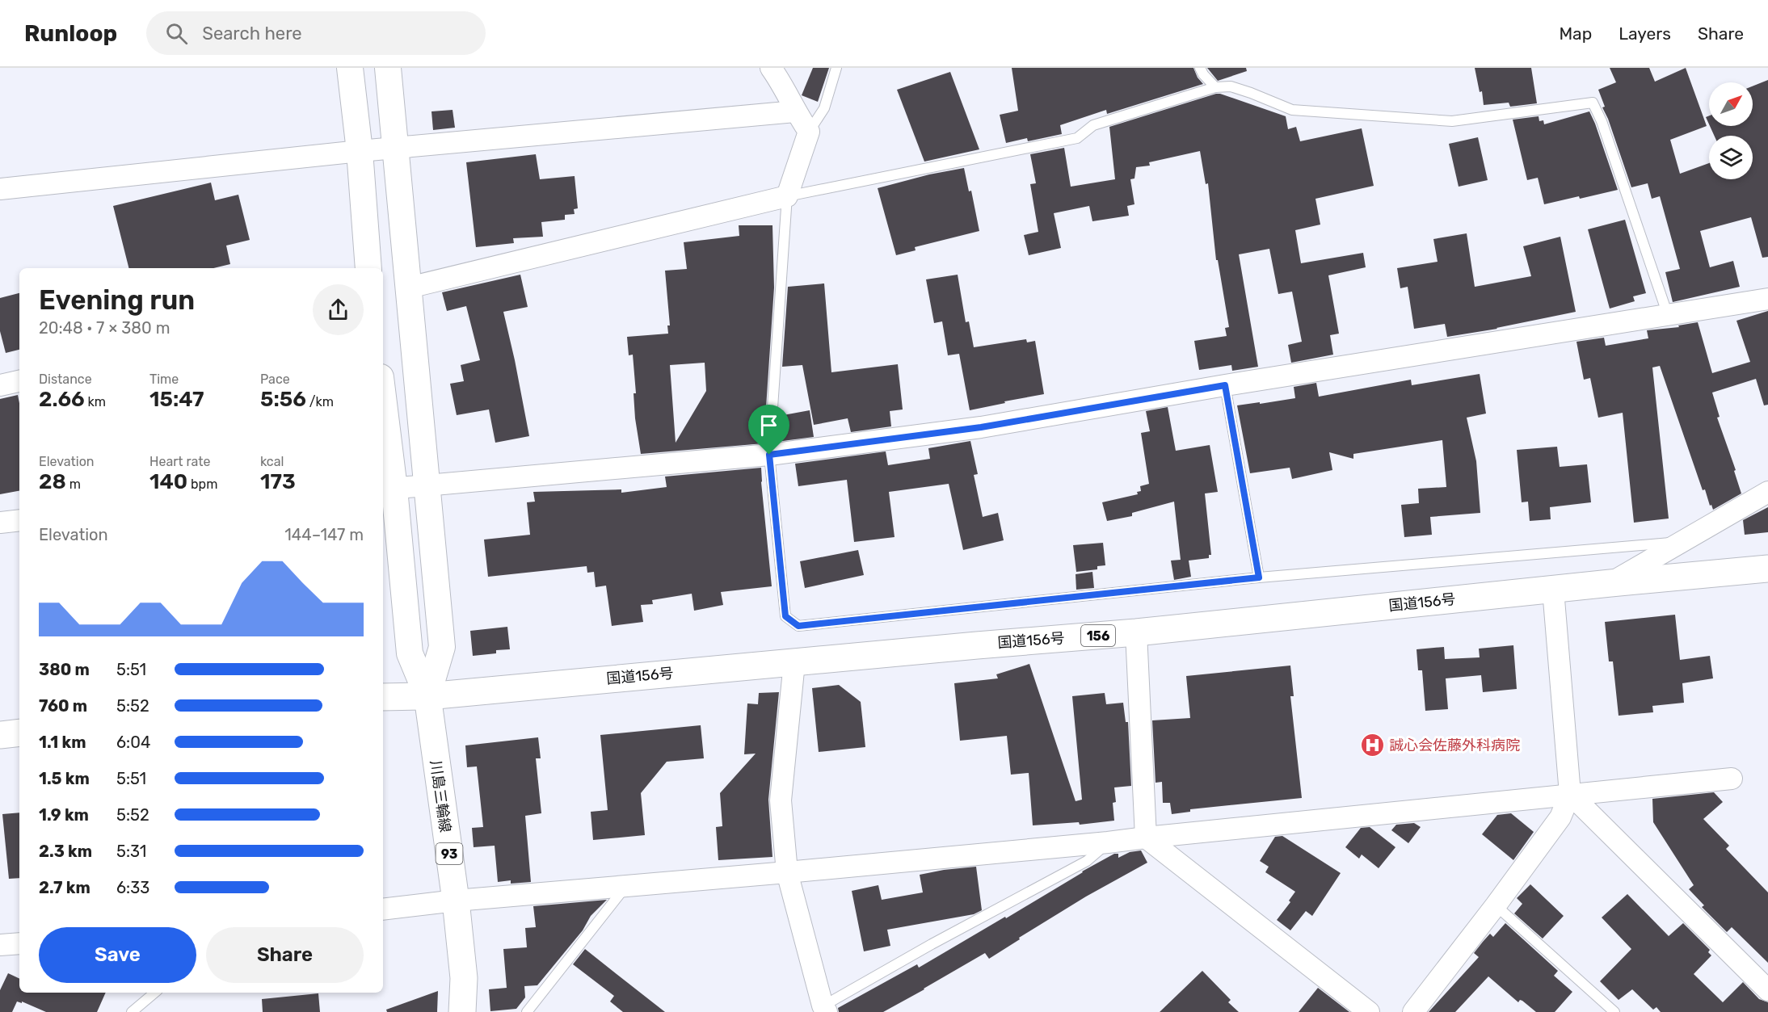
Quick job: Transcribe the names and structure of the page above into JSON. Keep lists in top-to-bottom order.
{
  "streets": {
    "main road": [
      "国道156号",
      "156",
      "川島三輪線",
      "93"
    ]
  },
  "crossings": [
    ["国道156号", "川島三輪線"]
  ],
  "places": {
    "hospital": ["誠心会佐藤外科病院"]
  },
  "north": "top right",
  "page": {
    "header": "Runloop",
    "search": "Search here",
    "nav": ["Map", "Layers", "Share"],
    "heading": ["Evening run", "20:48 · 7 × 380 m"],
    "stats": [
      ["Distance", "2.66 km"],
      ["Time", "15:47"],
      ["Pace", "5:56 /km"],
      ["Elevation", "28 m"],
      ["Heart rate", "140 bpm"],
      ["kcal", "173"]
    ],
    "chart": ["Elevation", "144–147 m"],
    "list": [
      {
        "name": "380 m",
        "note": "5:51"
      },
      {
        "name": "760 m",
        "note": "5:52"
      },
      {
        "name": "1.1 km",
        "note": "6:04"
      },
      {
        "name": "1.5 km",
        "note": "5:51"
      },
      {
        "name": "1.9 km",
        "note": "5:52"
      },
      {
        "name": "2.3 km",
        "note": "5:31"
      },
      {
        "name": "2.7 km",
        "note": "6:33"
      }
    ],
    "buttons": ["Save", "Share"]
  }
}
